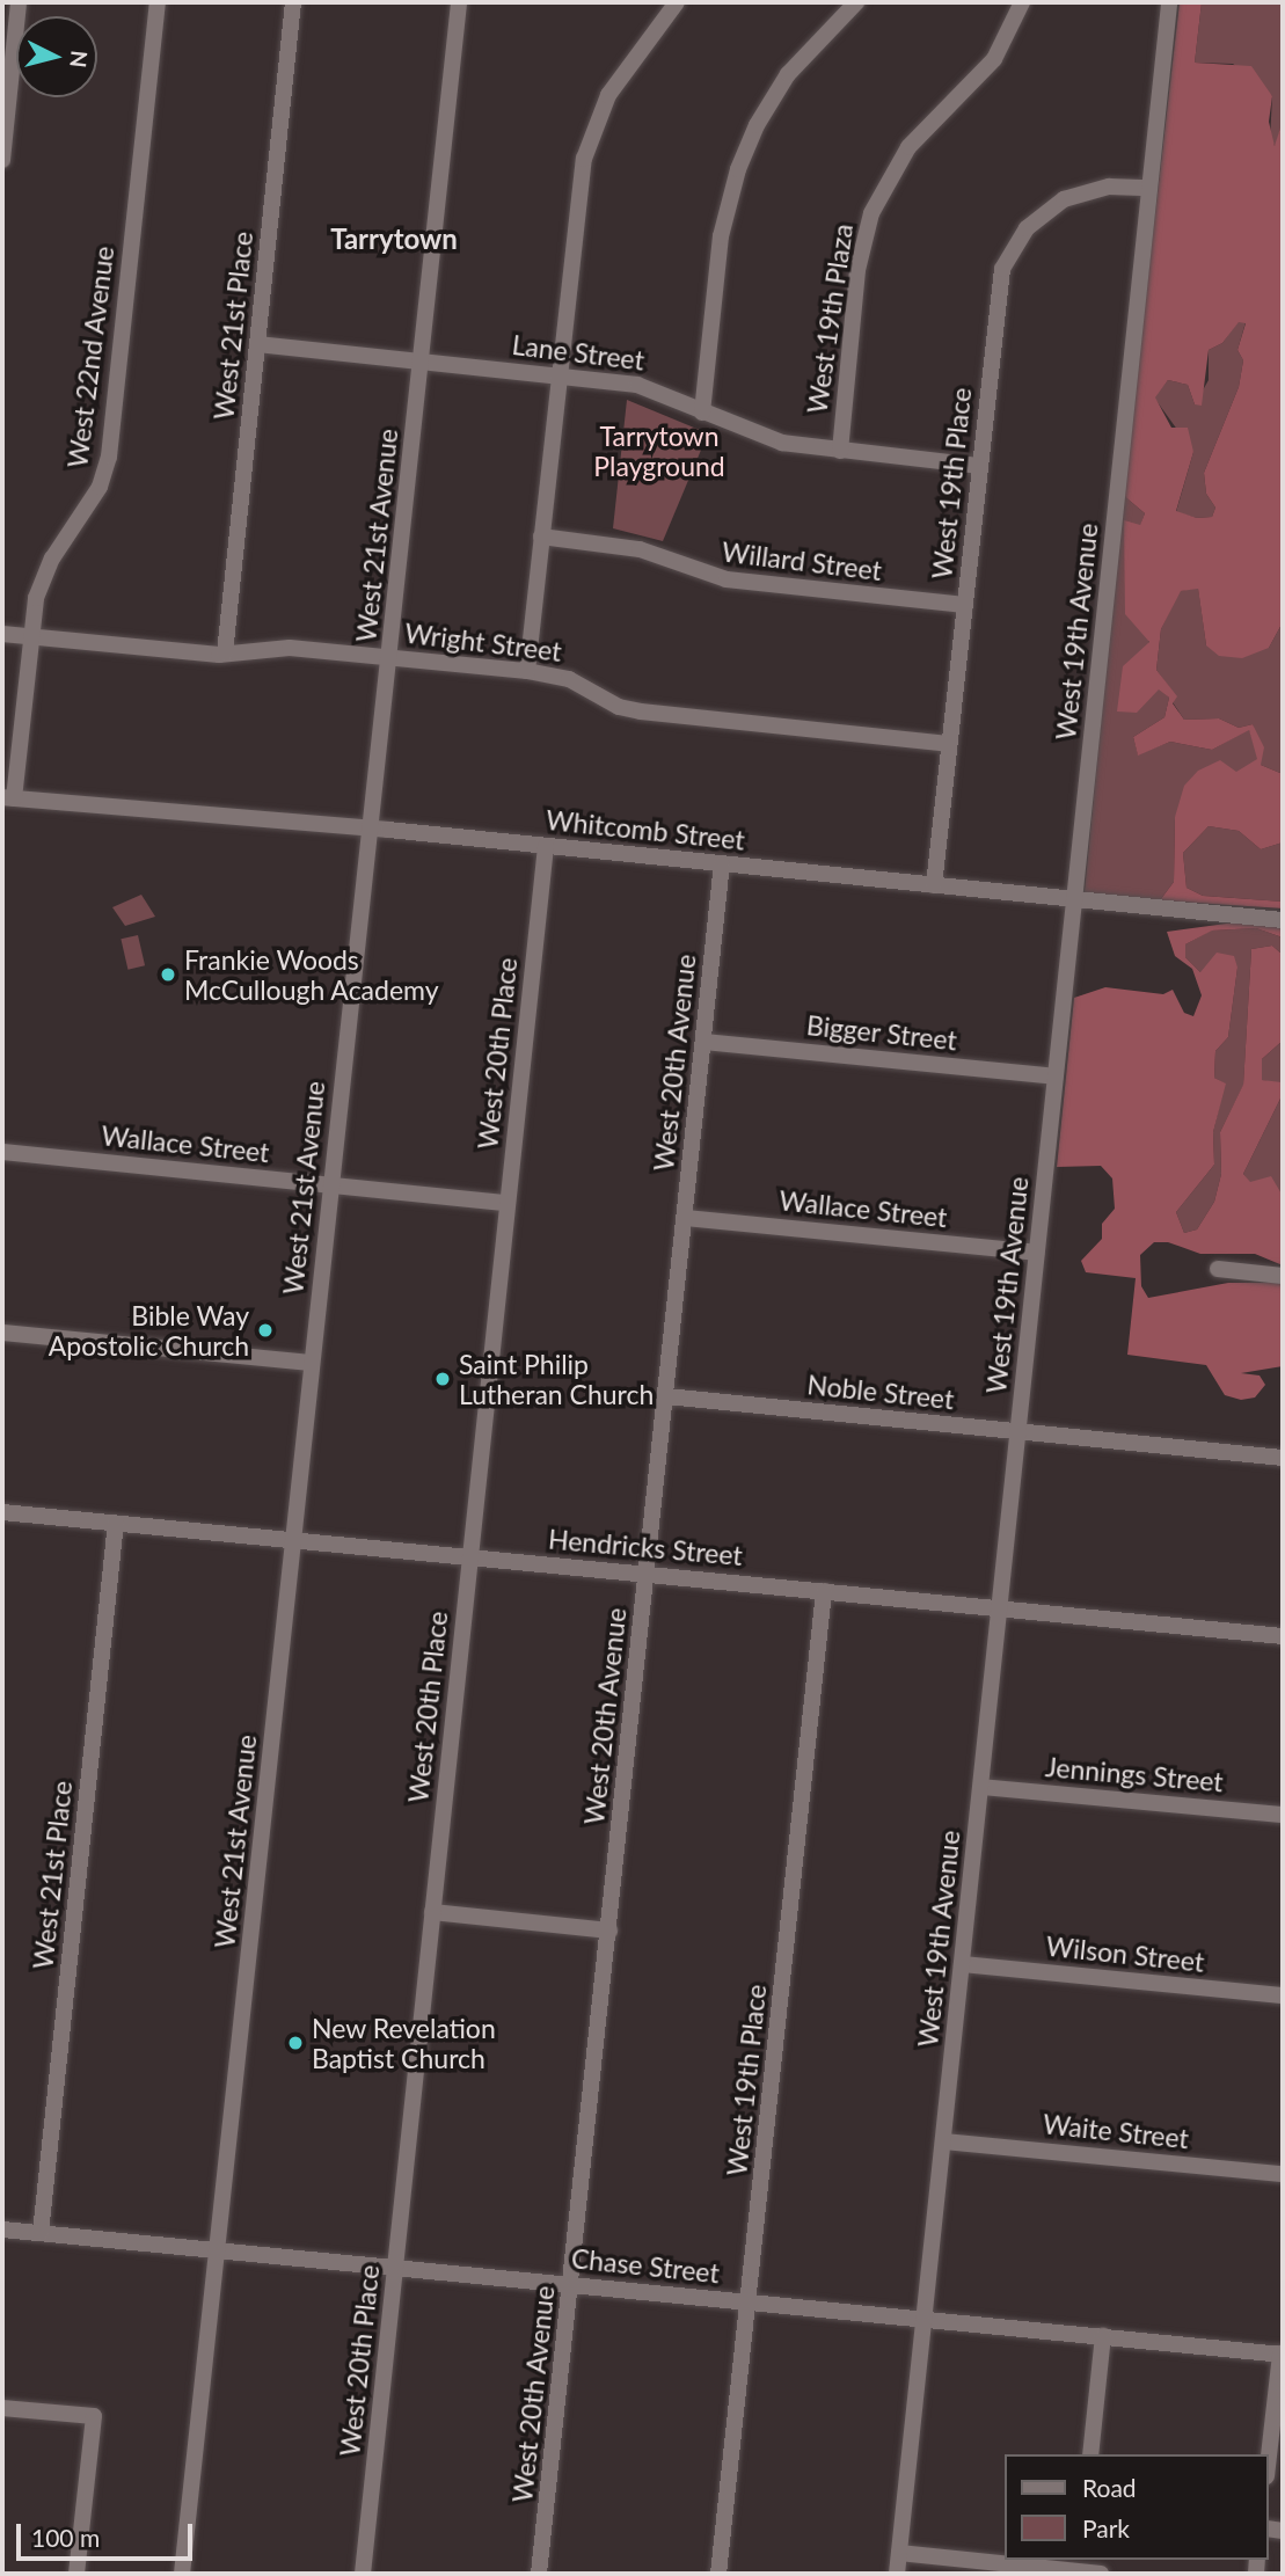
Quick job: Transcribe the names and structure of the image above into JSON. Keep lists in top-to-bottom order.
{
  "streets": {
    "street": [
      "West 19th Plaza",
      "West 21st Place",
      "Lane Street",
      "West 22nd Avenue",
      "West 19th Place",
      "West 21st Avenue",
      "Willard Street",
      "West 19th Avenue",
      "Wright Street",
      "Whitcomb Street",
      "Bigger Street",
      "West 20th Place",
      "West 20th Avenue",
      "Wallace Street",
      "Noble Street",
      "Hendricks Street",
      "Jennings Street",
      "Wilson Street",
      "Waite Street",
      "Chase Street"
    ]
  },
  "crossings": [
    ["West 19th Plaza", "Lane Street"],
    ["West 21st Place", "Lane Street"],
    ["West 21st Place", "Wright Street"],
    ["West 21st Place", "Hendricks Street"],
    ["West 21st Place", "Chase Street"],
    ["Lane Street", "West 19th Place"],
    ["Lane Street", "West 21st Avenue"],
    ["West 22nd Avenue", "Wright Street"],
    ["West 22nd Avenue", "Whitcomb Street"],
    ["West 19th Place", "Willard Street"],
    ["West 19th Place", "West 19th Avenue"],
    ["West 19th Place", "Wright Street"],
    ["West 19th Place", "Whitcomb Street"],
    ["West 19th Place", "Hendricks Street"],
    ["West 19th Place", "Chase Street"],
    ["West 21st Avenue", "Wright Street"],
    ["West 21st Avenue", "Whitcomb Street"],
    ["West 21st Avenue", "Wallace Street"],
    ["West 21st Avenue", "Hendricks Street"],
    ["West 21st Avenue", "Chase Street"],
    ["West 19th Avenue", "Whitcomb Street"],
    ["West 19th Avenue", "Bigger Street"],
    ["West 19th Avenue", "Wallace Street"],
    ["West 19th Avenue", "Noble Street"],
    ["West 19th Avenue", "Hendricks Street"],
    ["West 19th Avenue", "Jennings Street"],
    ["West 19th Avenue", "Wilson Street"],
    ["West 19th Avenue", "Waite Street"],
    ["West 19th Avenue", "Chase Street"],
    ["Whitcomb Street", "West 20th Place"],
    ["Whitcomb Street", "West 20th Avenue"],
    ["Bigger Street", "West 20th Avenue"],
    ["West 20th Place", "Wallace Street"],
    ["West 20th Place", "Hendricks Street"],
    ["West 20th Place", "Chase Street"],
    ["West 20th Avenue", "Wallace Street"],
    ["West 20th Avenue", "Noble Street"],
    ["West 20th Avenue", "Hendricks Street"],
    ["West 20th Avenue", "Chase Street"]
  ],
  "districts": ["Tarrytown"],
  "parks": ["Tarrytown Playground"],
  "places": [
    "Frankie Woods McCullough Academy",
    "Bible Way Apostolic Church",
    "Saint Philip Lutheran Church",
    "New Revelation Baptist Church"
  ],
  "legend": ["Road", "Park"],
  "scale_bar": "100 m",
  "north": "right"
}
